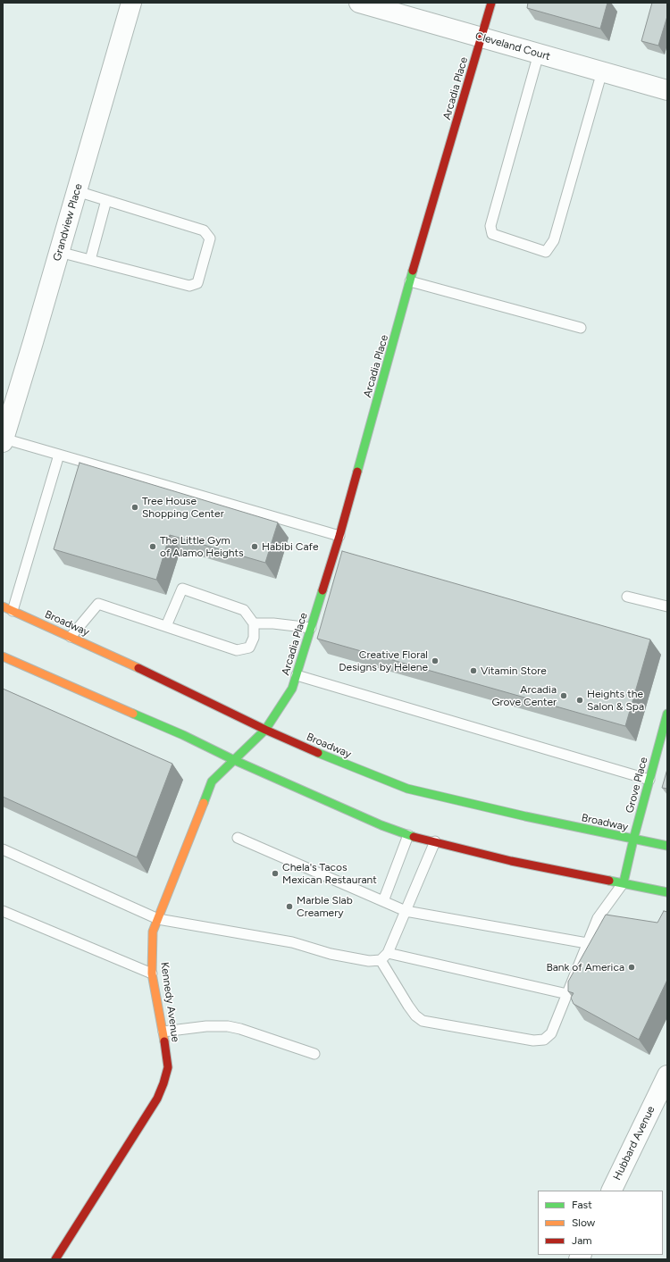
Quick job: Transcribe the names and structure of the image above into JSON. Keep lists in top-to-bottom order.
{
  "streets": {
    "street": [
      "Cleveland Court",
      "Arcadia Place",
      "Grandview Place",
      "Broadway",
      "Grove Place",
      "Kennedy Avenue",
      "Hubbard Avenue"
    ]
  },
  "crossings": [
    ["Cleveland Court", "Arcadia Place"],
    ["Arcadia Place", "Broadway"],
    ["Arcadia Place", "Kennedy Avenue"],
    ["Broadway", "Grove Place"],
    ["Broadway", "Kennedy Avenue"]
  ],
  "places": [
    "Tree House Shopping Center",
    "The Little Gym of Alamo Heights",
    "Habibi Cafe",
    "Creative Floral Designs by Helene",
    "Vitamin Store",
    "Arcadia Grove Center",
    "Heights the Salon & Spa",
    "Chela's Tacos Mexican Restaurant",
    "Marble Slab Creamery",
    "Bank of America"
  ],
  "legend": ["Fast", "Slow", "Jam"]
}
